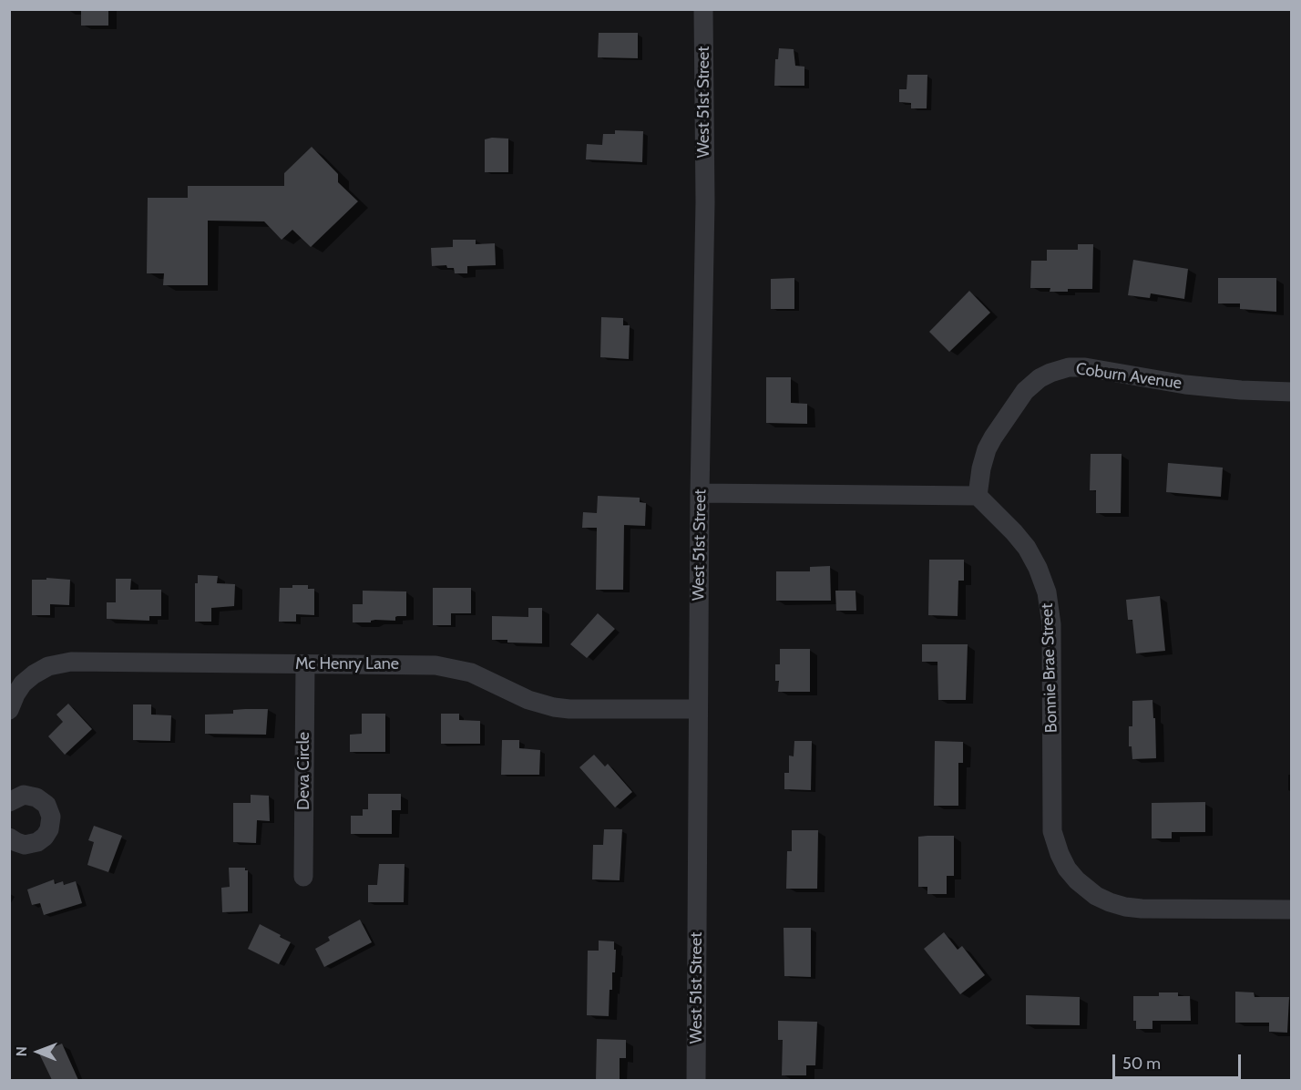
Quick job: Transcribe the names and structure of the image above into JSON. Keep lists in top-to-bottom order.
{
  "streets": {
    "street": [
      "West 51st Street",
      "Coburn Avenue",
      "Mc Henry Lane",
      "Bonnie Brae Street",
      "Deva Circle"
    ]
  },
  "crossings": [
    ["West 51st Street", "Mc Henry Lane"],
    ["Coburn Avenue", "Bonnie Brae Street"],
    ["Mc Henry Lane", "Deva Circle"]
  ],
  "scale_bar": "50 m",
  "north": "left"
}
